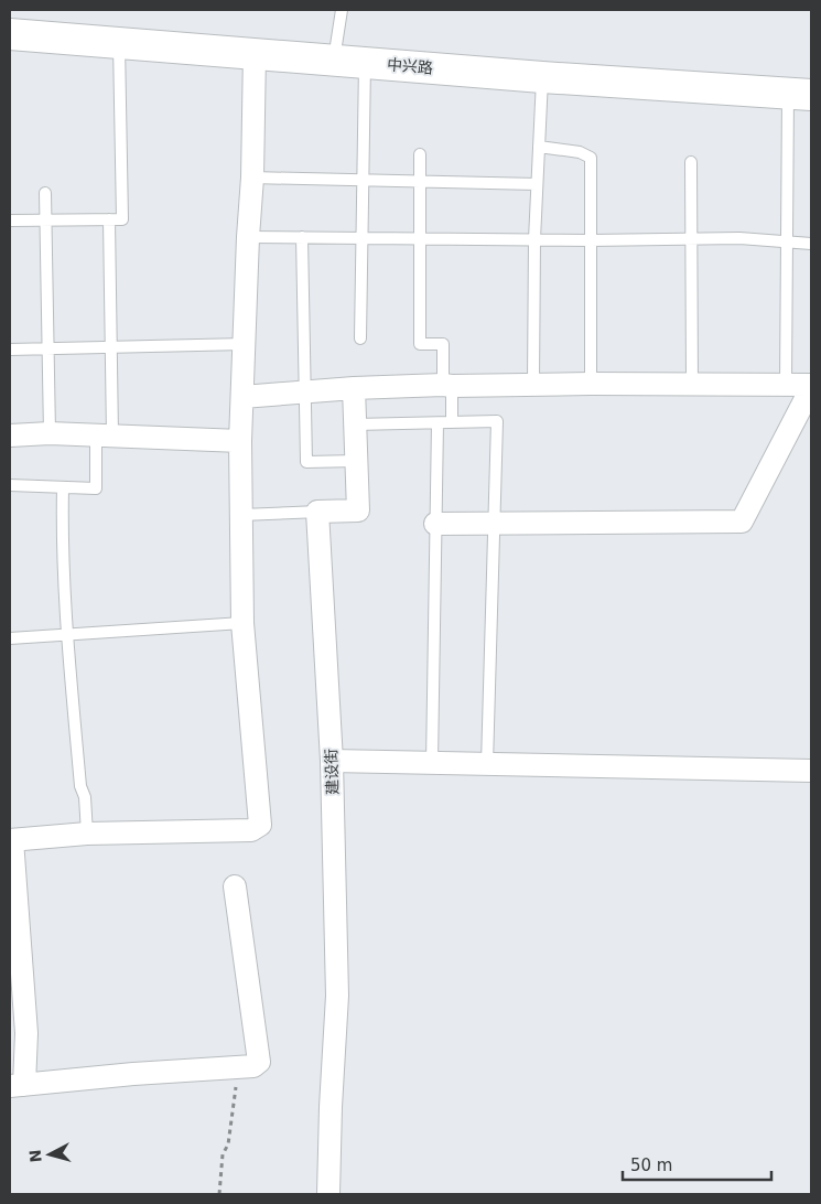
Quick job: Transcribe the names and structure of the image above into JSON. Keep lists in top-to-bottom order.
{
  "streets": {
    "main road": ["中兴路"],
    "street": ["建设街"]
  },
  "scale_bar": "50 m",
  "north": "left"
}
